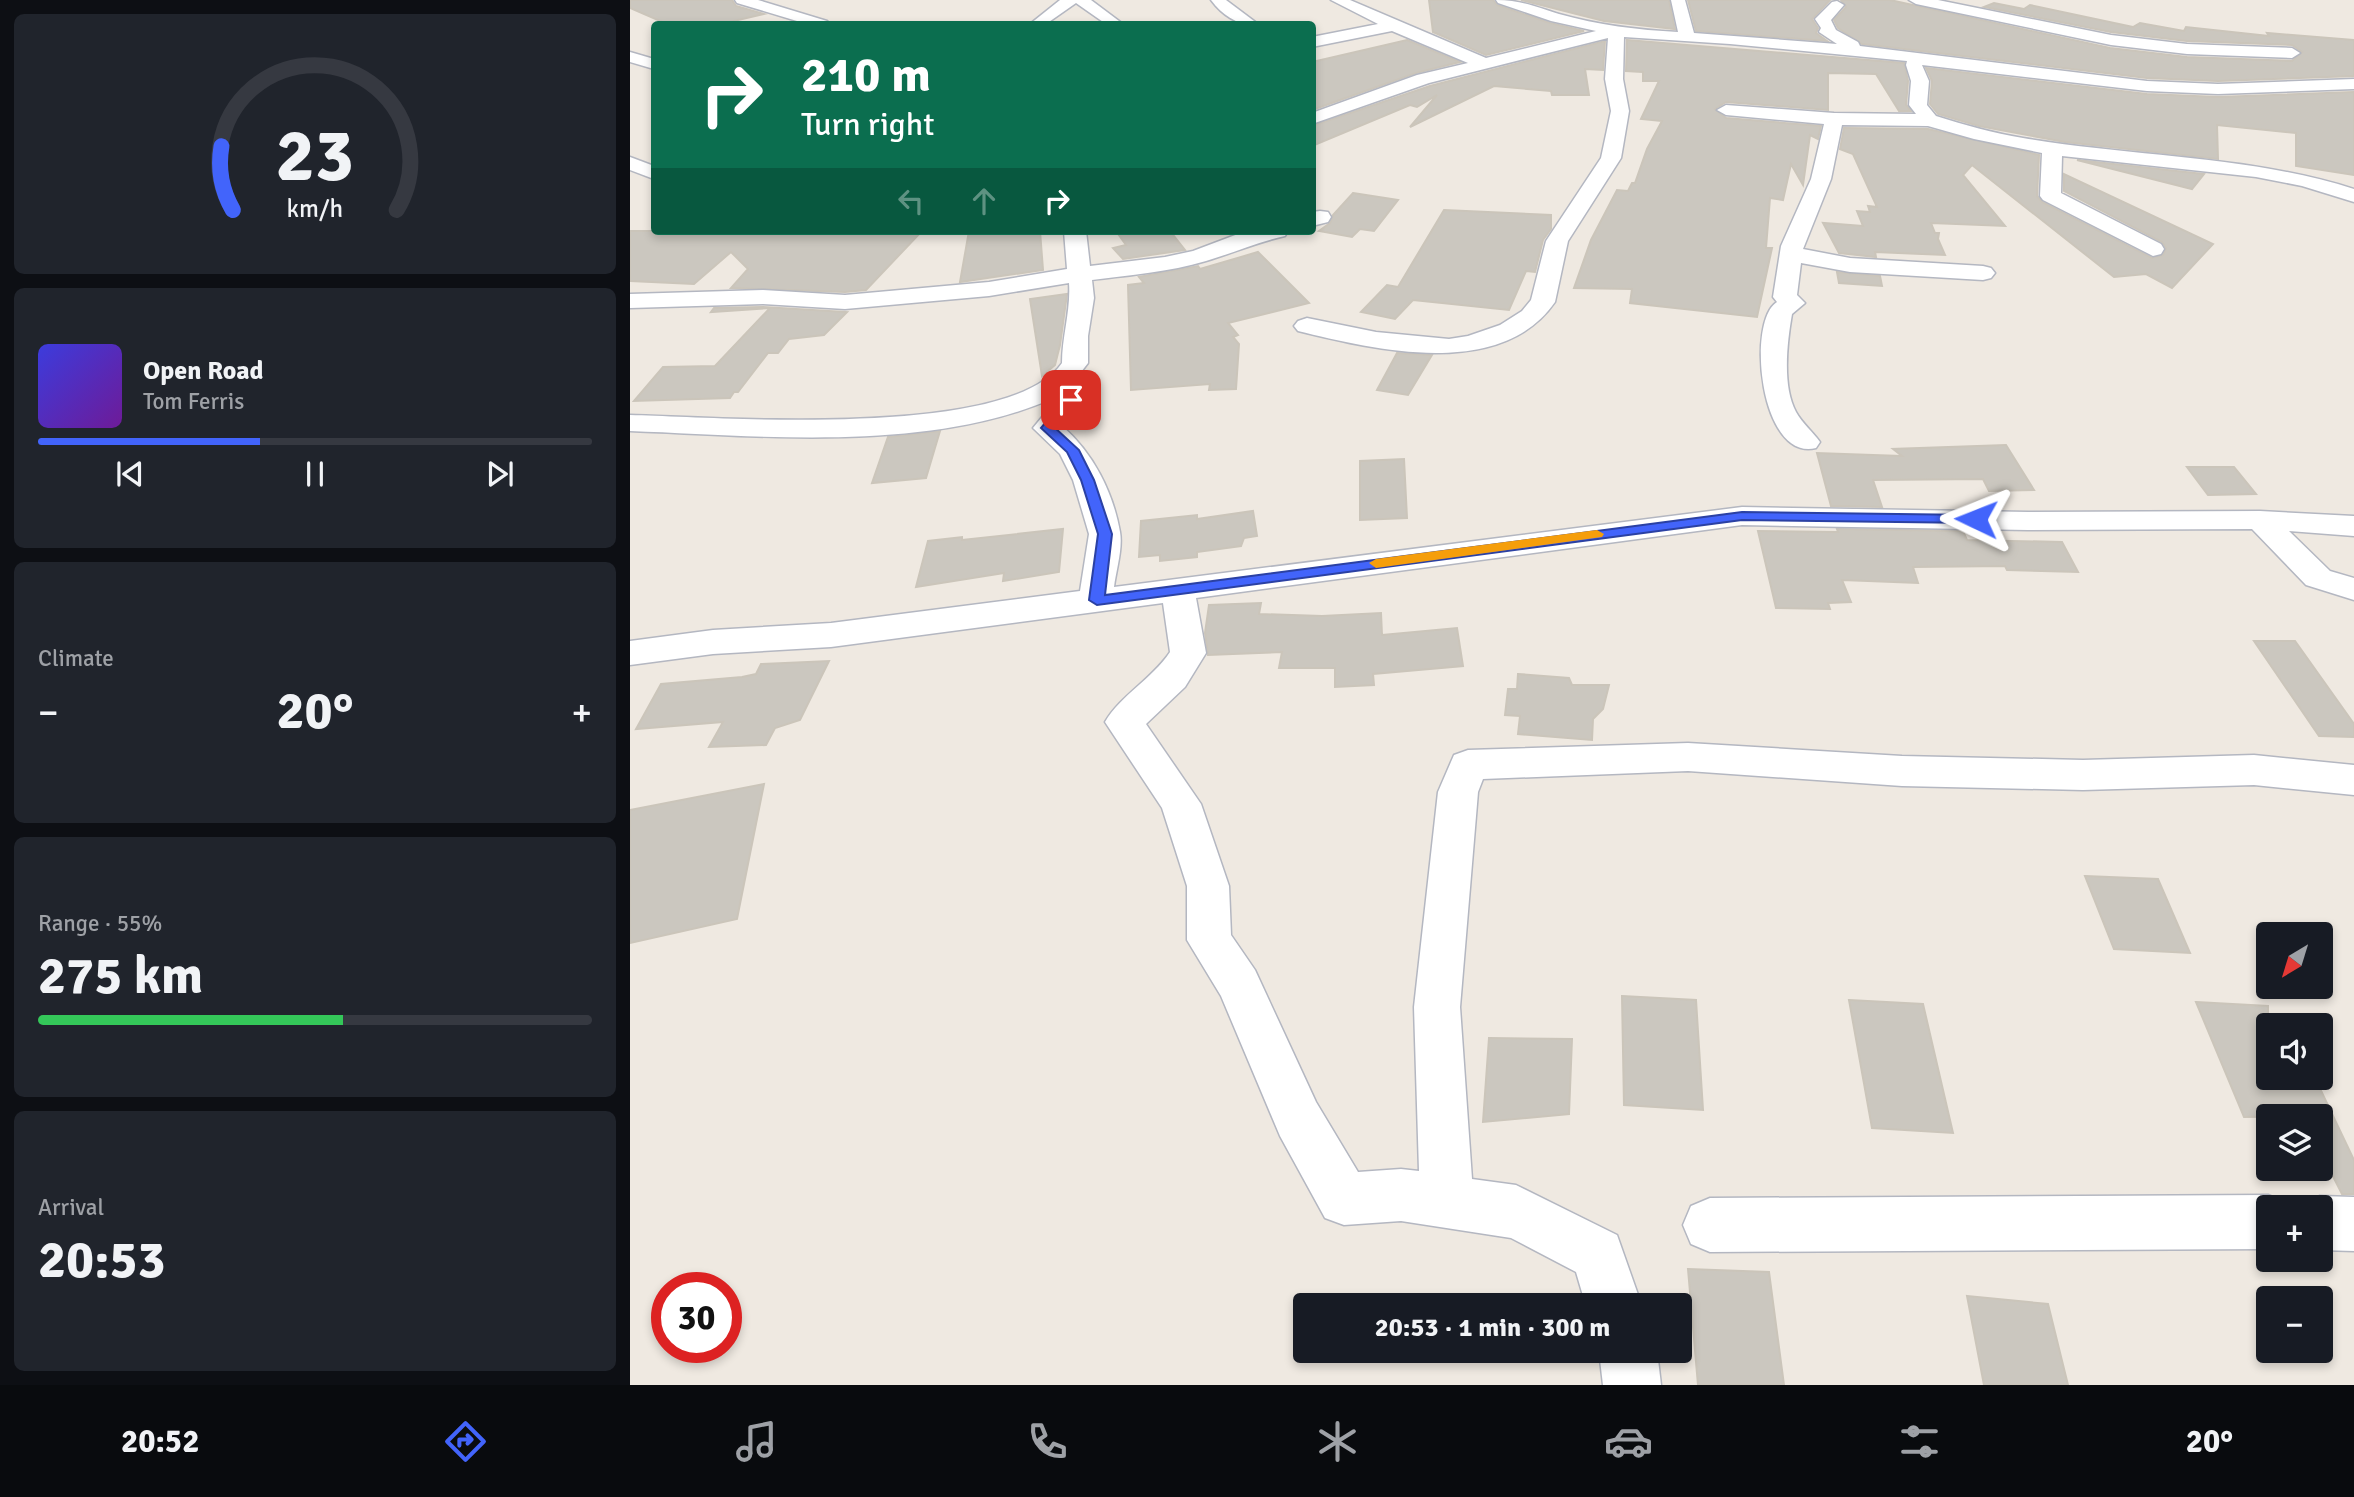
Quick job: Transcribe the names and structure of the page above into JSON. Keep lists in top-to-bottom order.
{
  "north": "bottom left",
  "page": {
    "turn": ["210 m", "Turn right"],
    "song": ["Open Road", "Tom Ferris"],
    "tile": [
      "Climate",
      ["Range · 55%", "275 km"],
      ["Arrival", "20:53"]
    ],
    "heat": ["−", "20°", "+"],
    "map_buttons": ["+", "−"],
    "limit": "30",
    "trip": "20:53 · 1 min · 300 m",
    "tabs": ["20:52", "20°"],
    "gauge": ["23", "km/h"]
  }
}
